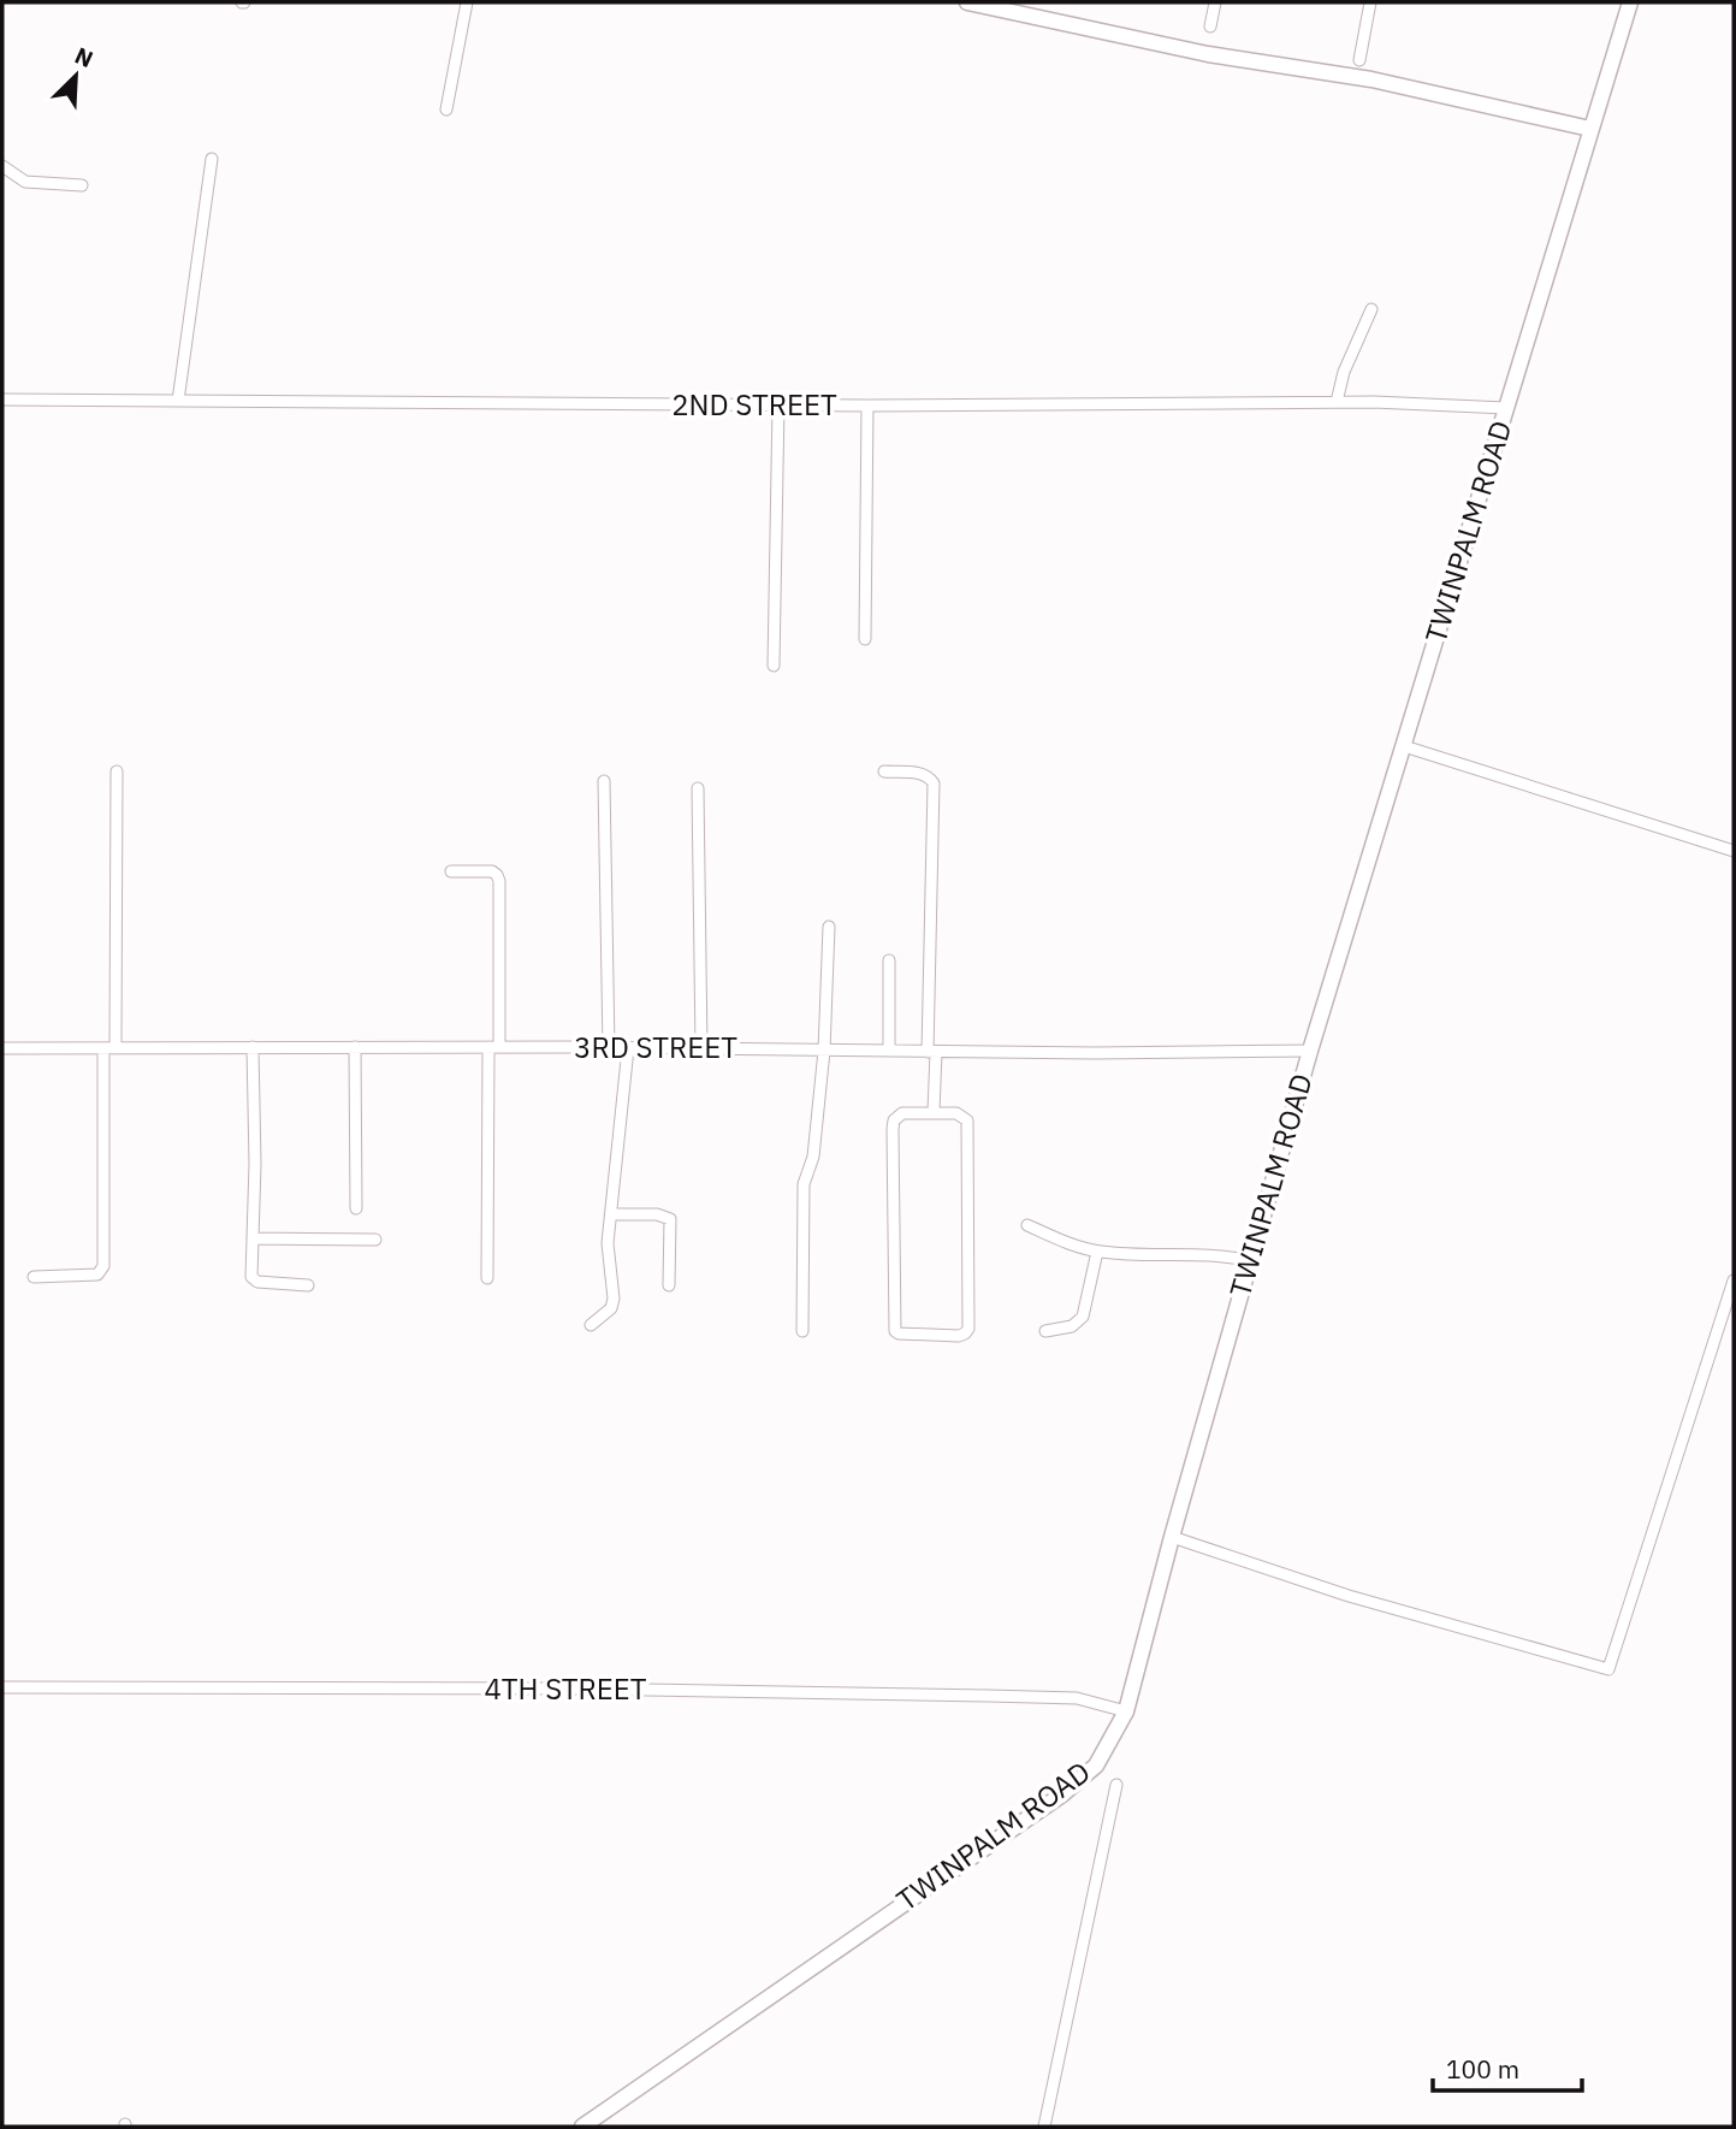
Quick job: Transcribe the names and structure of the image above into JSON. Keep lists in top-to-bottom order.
{
  "streets": {
    "main road": ["TWINPALM ROAD"],
    "street": ["2ND STREET", "3RD STREET", "4TH STREET"]
  },
  "crossings": [
    ["2ND STREET", "TWINPALM ROAD"],
    ["TWINPALM ROAD", "3RD STREET"],
    ["TWINPALM ROAD", "4TH STREET"]
  ],
  "scale_bar": "100 m",
  "north": "top right"
}
